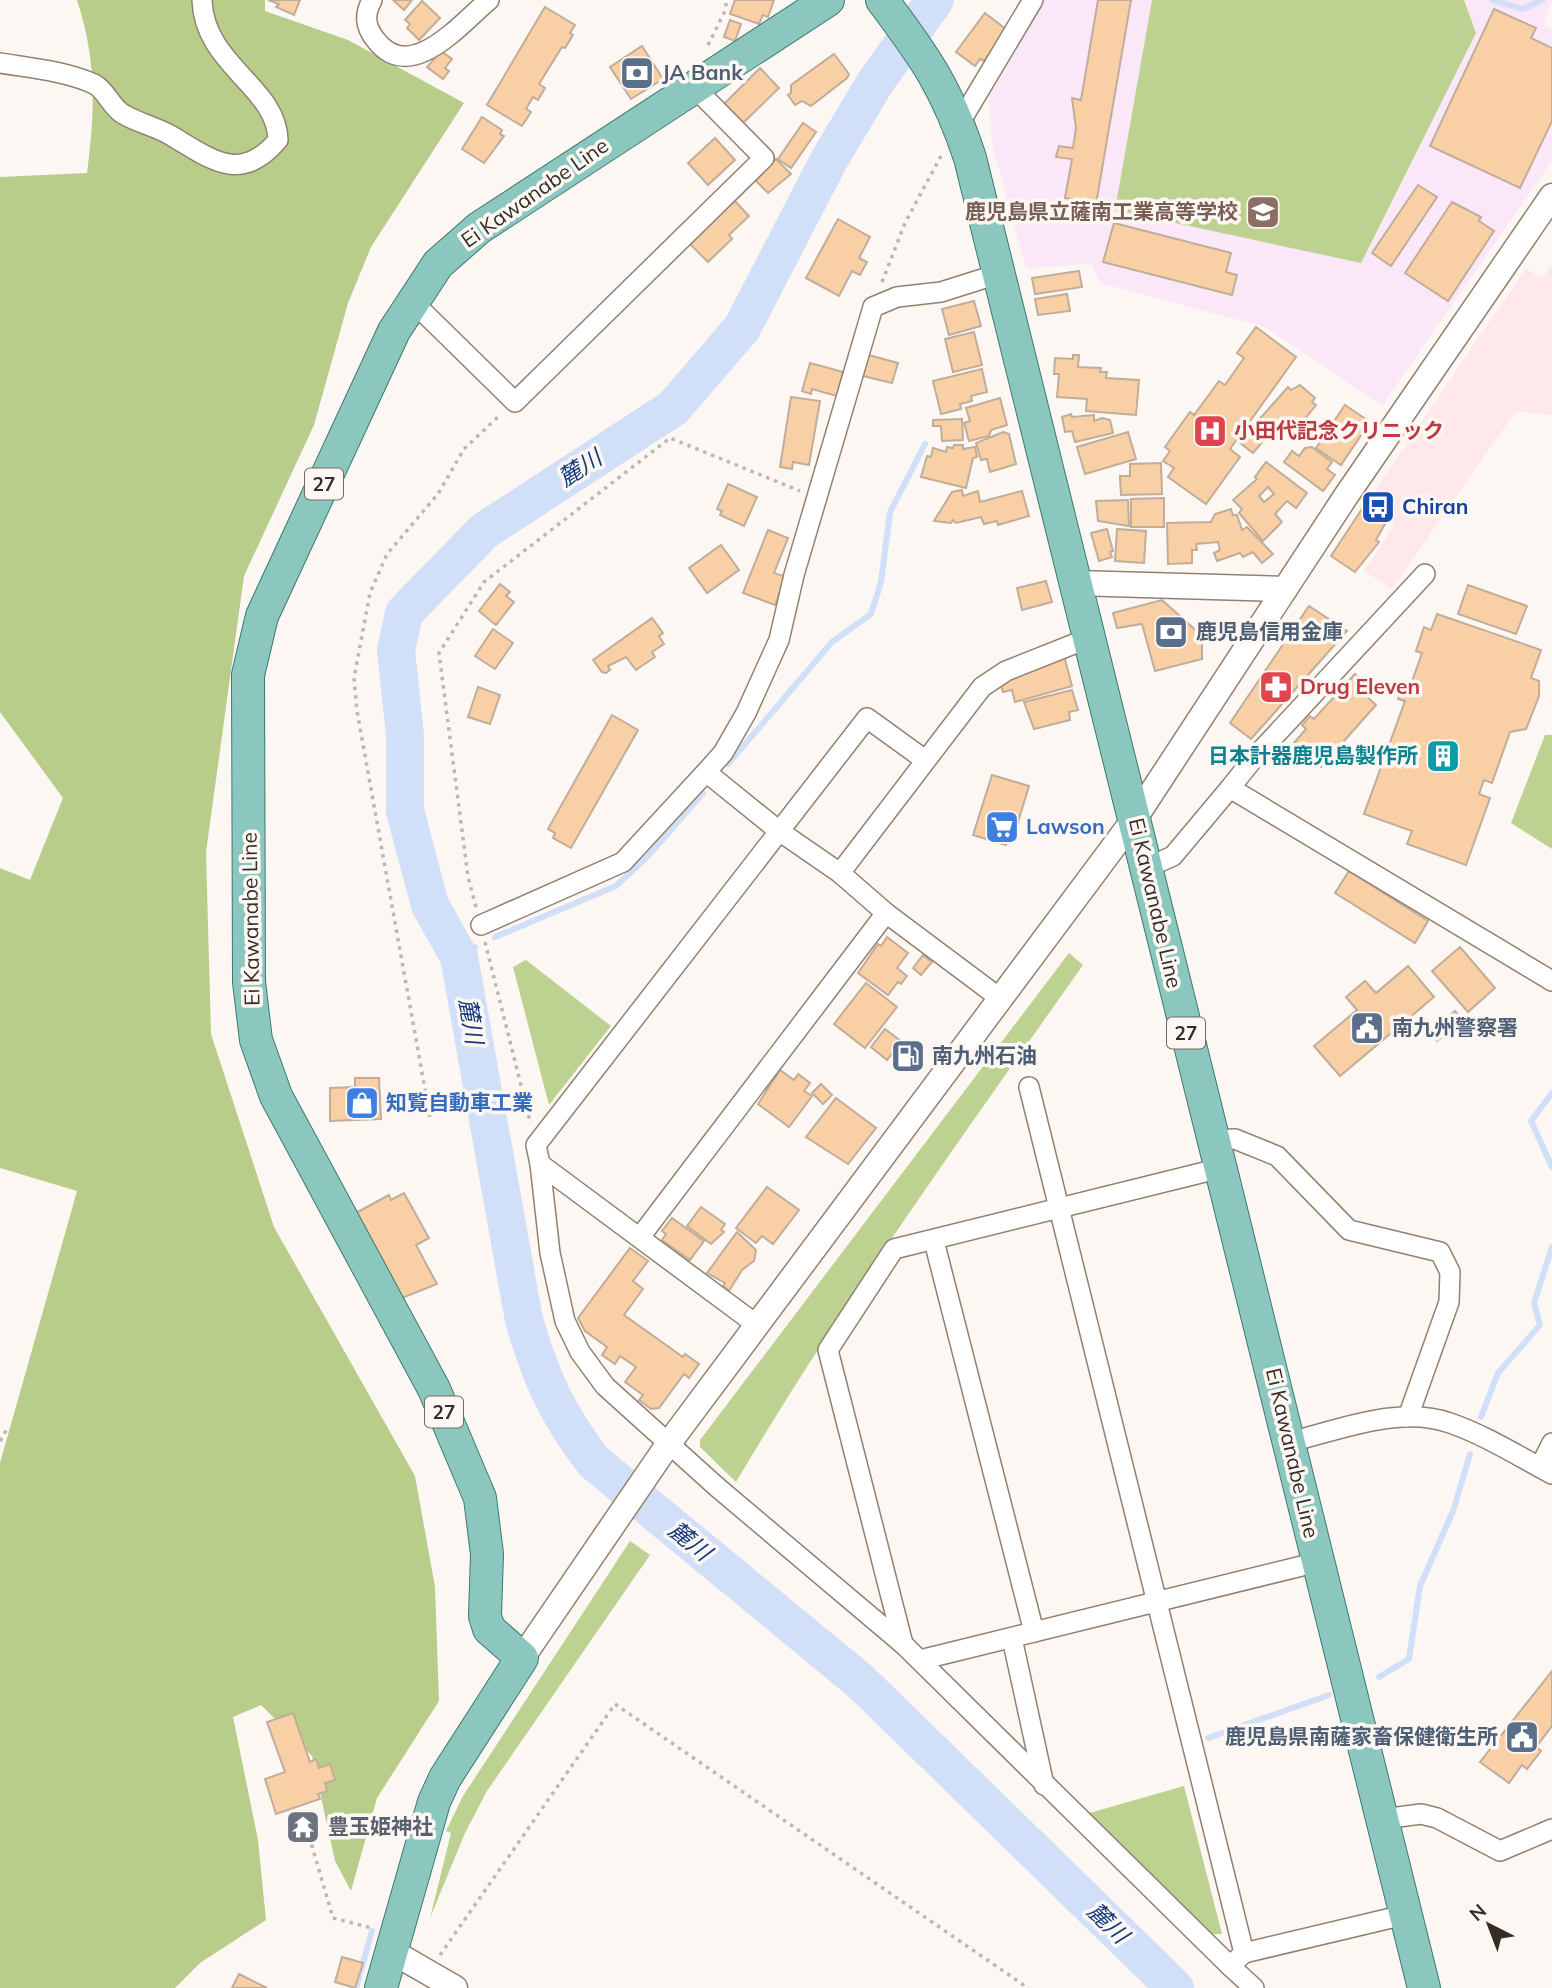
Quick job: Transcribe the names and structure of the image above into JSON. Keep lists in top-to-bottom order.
{
  "streets": {
    "main road": ["Ei Kawanabe Line", "27"]
  },
  "water": ["麓川"],
  "places": {
    "bank": ["JA Bank", "鹿児島信用金庫"],
    "school or university": ["鹿児島県立薩南工業高等学校"],
    "hospital": ["小田代記念クリニック"],
    "bus stop": ["Chiran"],
    "pharmacy": ["Drug Eleven"],
    "building": ["日本計器鹿児島製作所"],
    "supermarket": ["Lawson"],
    "public building": ["南九州警察署", "鹿児島県南薩家畜保健衛生所"],
    "fuel station": ["南九州石油"],
    "shop": ["知覧自動車工業"],
    "temple": ["豊玉姫神社"]
  },
  "north": "top left"
}
